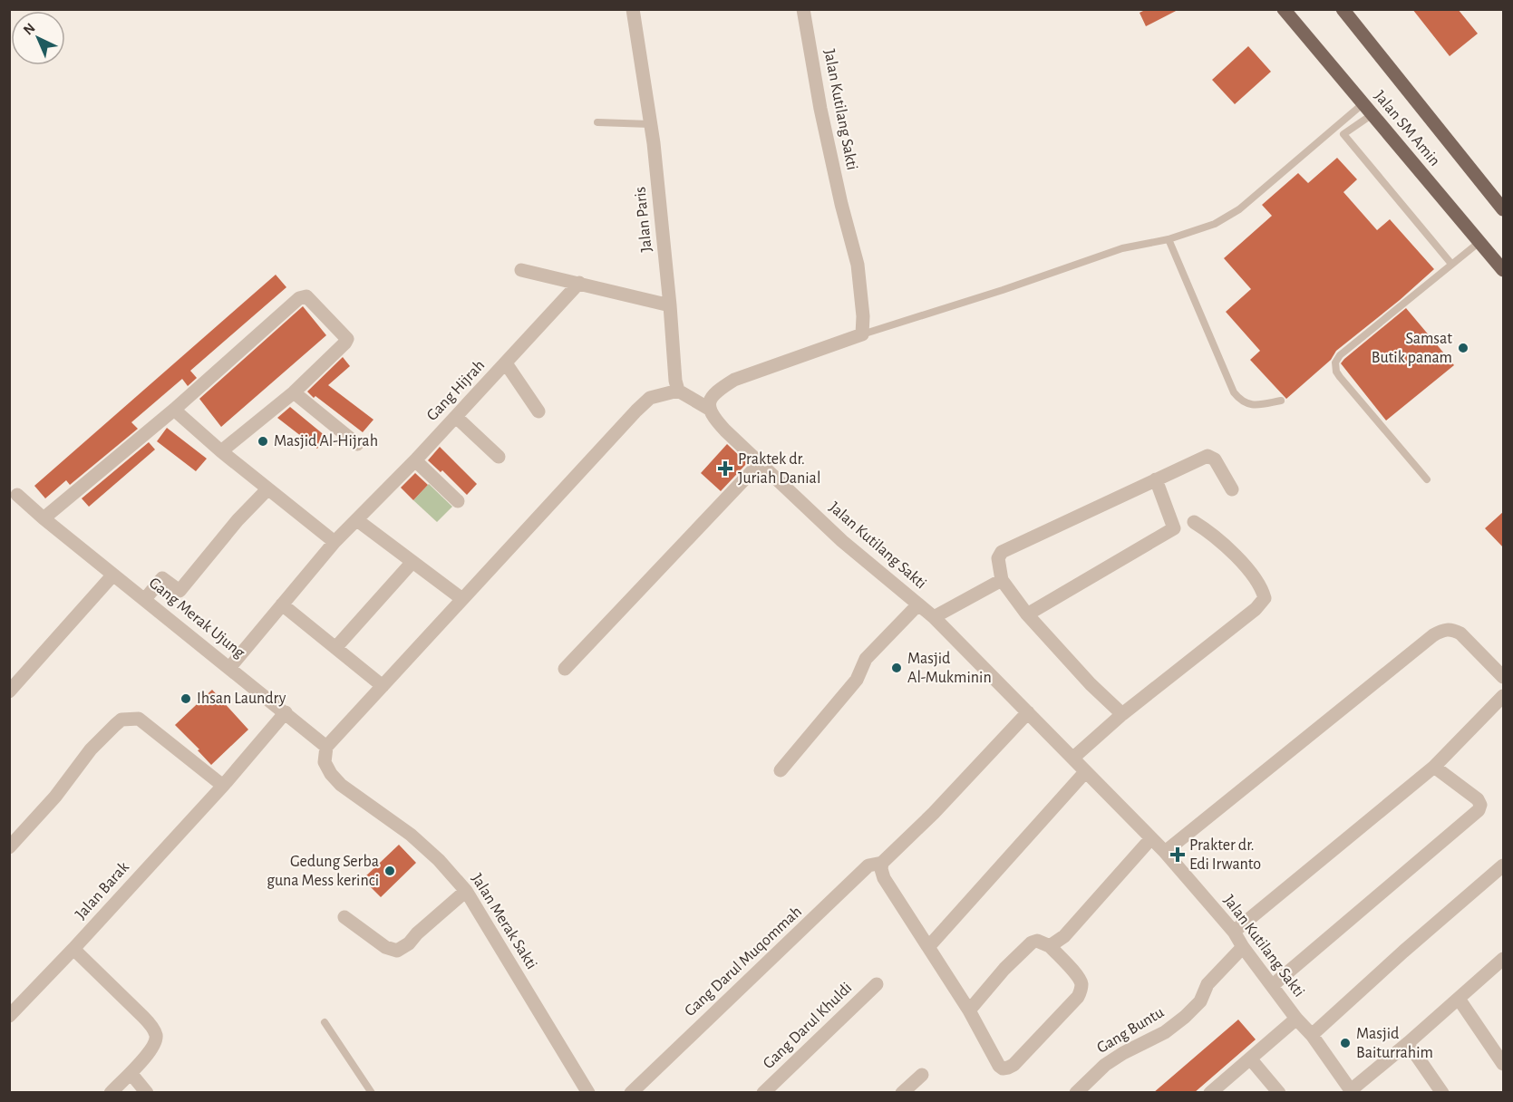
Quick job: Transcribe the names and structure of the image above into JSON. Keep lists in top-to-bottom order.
{
  "streets": {
    "main road": ["Jalan SM Amin"],
    "street": [
      "Jalan Kutilang Sakti",
      "Jalan Paris",
      "Gang Hijrah",
      "Gang Merak Ujung",
      "Jalan Barak",
      "Jalan Merak Sakti",
      "Gang Darul Muqommah",
      "Gang Darul Khuldi",
      "Gang Buntu"
    ]
  },
  "crossings": [
    ["Jalan Kutilang Sakti", "Gang Darul Muqommah"],
    ["Jalan Kutilang Sakti", "Gang Buntu"],
    ["Gang Hijrah", "Gang Merak Ujung"],
    ["Gang Merak Ujung", "Jalan Barak"],
    ["Gang Merak Ujung", "Jalan Merak Sakti"]
  ],
  "places": {
    "other": [
      "Samsat Butik panam",
      "Masjid Al-Hijrah",
      "Masjid Al-Mukminin",
      "Ihsan Laundry",
      "Gedung Serba guna Mess kerinci",
      "Masjid Baiturrahim"
    ],
    "health": ["Praktek dr. Juriah Danial", "Prakter dr. Edi Irwanto"]
  },
  "north": "top left"
}
